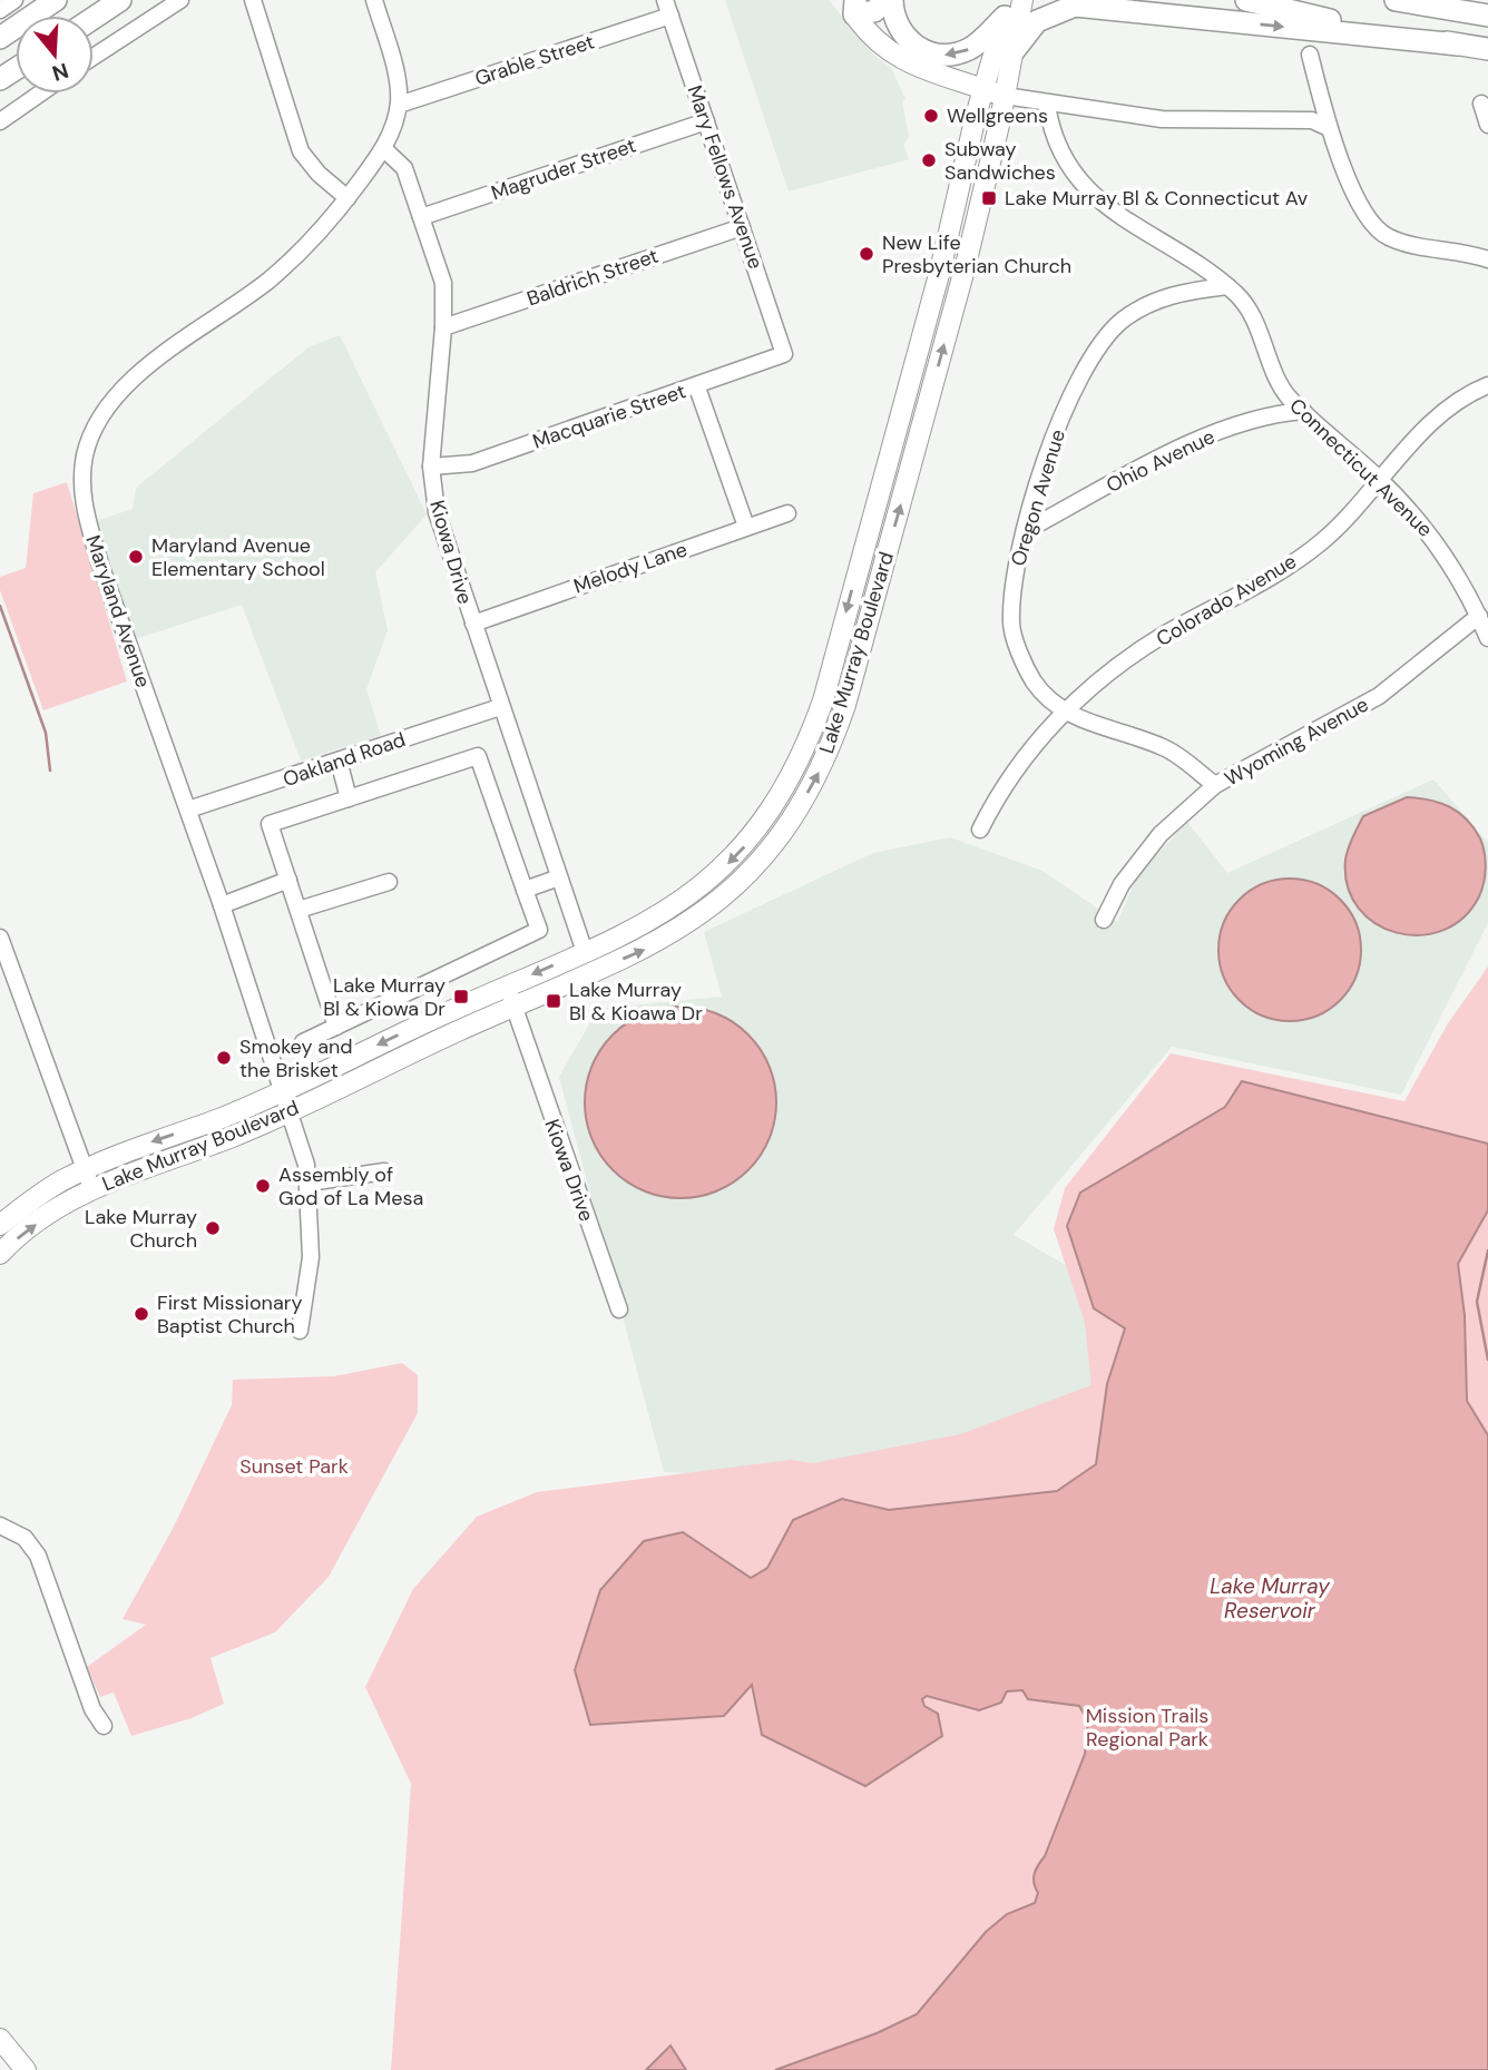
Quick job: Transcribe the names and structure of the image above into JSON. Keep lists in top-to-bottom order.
{
  "streets": {
    "main road": ["Lake Murray Boulevard"],
    "street": [
      "Grable Street",
      "Magruder Street",
      "Mary Fellows Avenue",
      "Baldrich Street",
      "Macquarie Street",
      "Ohio Avenue",
      "Connecticut Avenue",
      "Oregon Avenue",
      "Kiowa Drive",
      "Melody Lane",
      "Colorado Avenue",
      "Maryland Avenue",
      "Wyoming Avenue",
      "Oakland Road"
    ]
  },
  "crossings": [
    ["Grable Street", "Mary Fellows Avenue"],
    ["Grable Street", "Maryland Avenue"],
    ["Magruder Street", "Mary Fellows Avenue"],
    ["Magruder Street", "Kiowa Drive"],
    ["Mary Fellows Avenue", "Baldrich Street"],
    ["Mary Fellows Avenue", "Macquarie Street"],
    ["Baldrich Street", "Kiowa Drive"],
    ["Macquarie Street", "Kiowa Drive"],
    ["Ohio Avenue", "Connecticut Avenue"],
    ["Ohio Avenue", "Oregon Avenue"],
    ["Connecticut Avenue", "Oregon Avenue"],
    ["Connecticut Avenue", "Colorado Avenue"],
    ["Connecticut Avenue", "Wyoming Avenue"],
    ["Oregon Avenue", "Colorado Avenue"],
    ["Oregon Avenue", "Wyoming Avenue"],
    ["Kiowa Drive", "Melody Lane"],
    ["Kiowa Drive", "Maryland Avenue"],
    ["Kiowa Drive", "Lake Murray Boulevard"],
    ["Kiowa Drive", "Oakland Road"],
    ["Maryland Avenue", "Lake Murray Boulevard"],
    ["Maryland Avenue", "Oakland Road"]
  ],
  "water": ["Lake Murray Reservoir"],
  "parks": ["Sunset Park", "Mission Trails Regional Park"],
  "places": {
    "other": [
      "Wellgreens",
      "Subway Sandwiches",
      "New Life Presbyterian Church",
      "Maryland Avenue Elementary School",
      "Smokey and the Brisket",
      "Assembly of God of La Mesa",
      "Lake Murray Church",
      "First Missionary Baptist Church"
    ],
    "transit": ["Lake Murray Bl & Connecticut Av", "Lake Murray Bl & Kiowa Dr", "Lake Murray Bl & Kioawa Dr"]
  },
  "north": "bottom"
}
